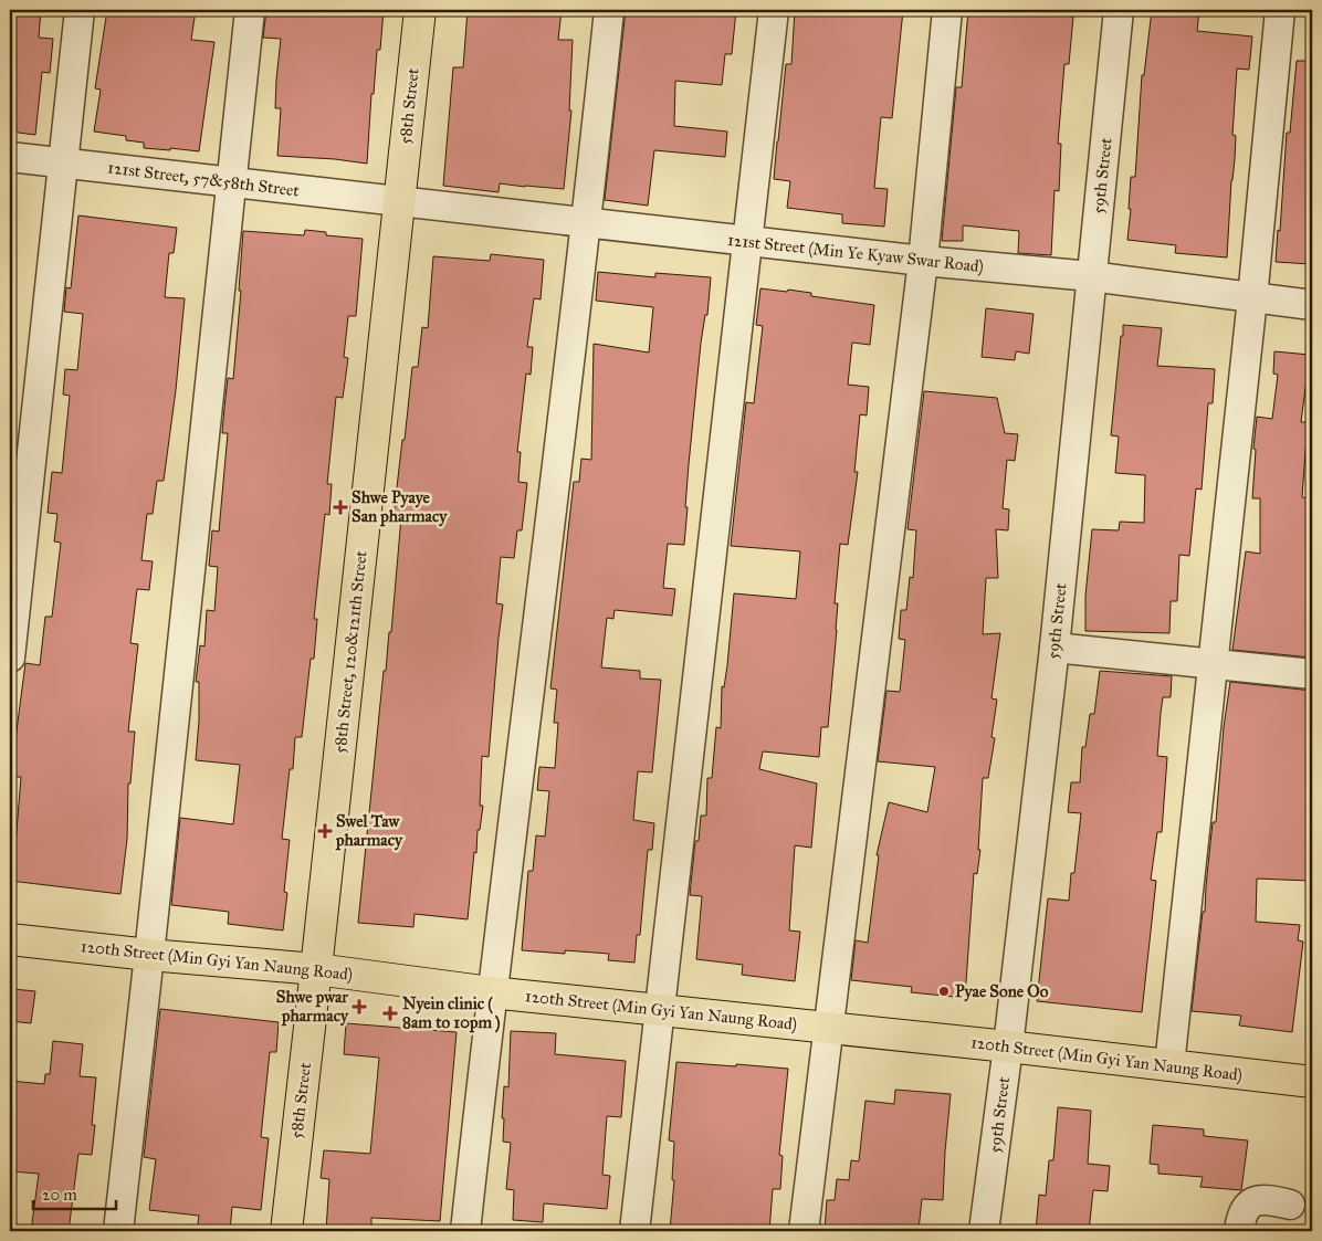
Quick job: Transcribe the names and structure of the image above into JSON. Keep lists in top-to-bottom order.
{
  "streets": {
    "main road": ["58th Street", "58th Street, 120&121th Street", "120th Street (Min Gyi Yan Naung Road)"],
    "street": ["59th Street", "121st Street, 57&58th Street", "121st Street (Min Ye Kyaw Swar Road)"]
  },
  "crossings": [
    ["58th Street", "121st Street, 57&58th Street"],
    ["58th Street", "121st Street (Min Ye Kyaw Swar Road)"],
    ["58th Street", "58th Street, 120&121th Street"],
    ["58th Street", "120th Street (Min Gyi Yan Naung Road)"],
    ["59th Street", "121st Street (Min Ye Kyaw Swar Road)"],
    ["59th Street", "120th Street (Min Gyi Yan Naung Road)"],
    ["121st Street, 57&58th Street", "121st Street (Min Ye Kyaw Swar Road)"],
    ["121st Street, 57&58th Street", "58th Street, 120&121th Street"],
    ["121st Street (Min Ye Kyaw Swar Road)", "58th Street, 120&121th Street"],
    ["58th Street, 120&121th Street", "120th Street (Min Gyi Yan Naung Road)"]
  ],
  "places": {
    "health": [
      "Shwe Pyaye San pharmacy",
      "Swel Taw pharmacy",
      "Shwe pwar pharmacy",
      "Nyein clinic ( 8am to 10pm )"
    ],
    "other": ["Pyae Sone Oo"]
  },
  "scale_bar": "20 m"
}
